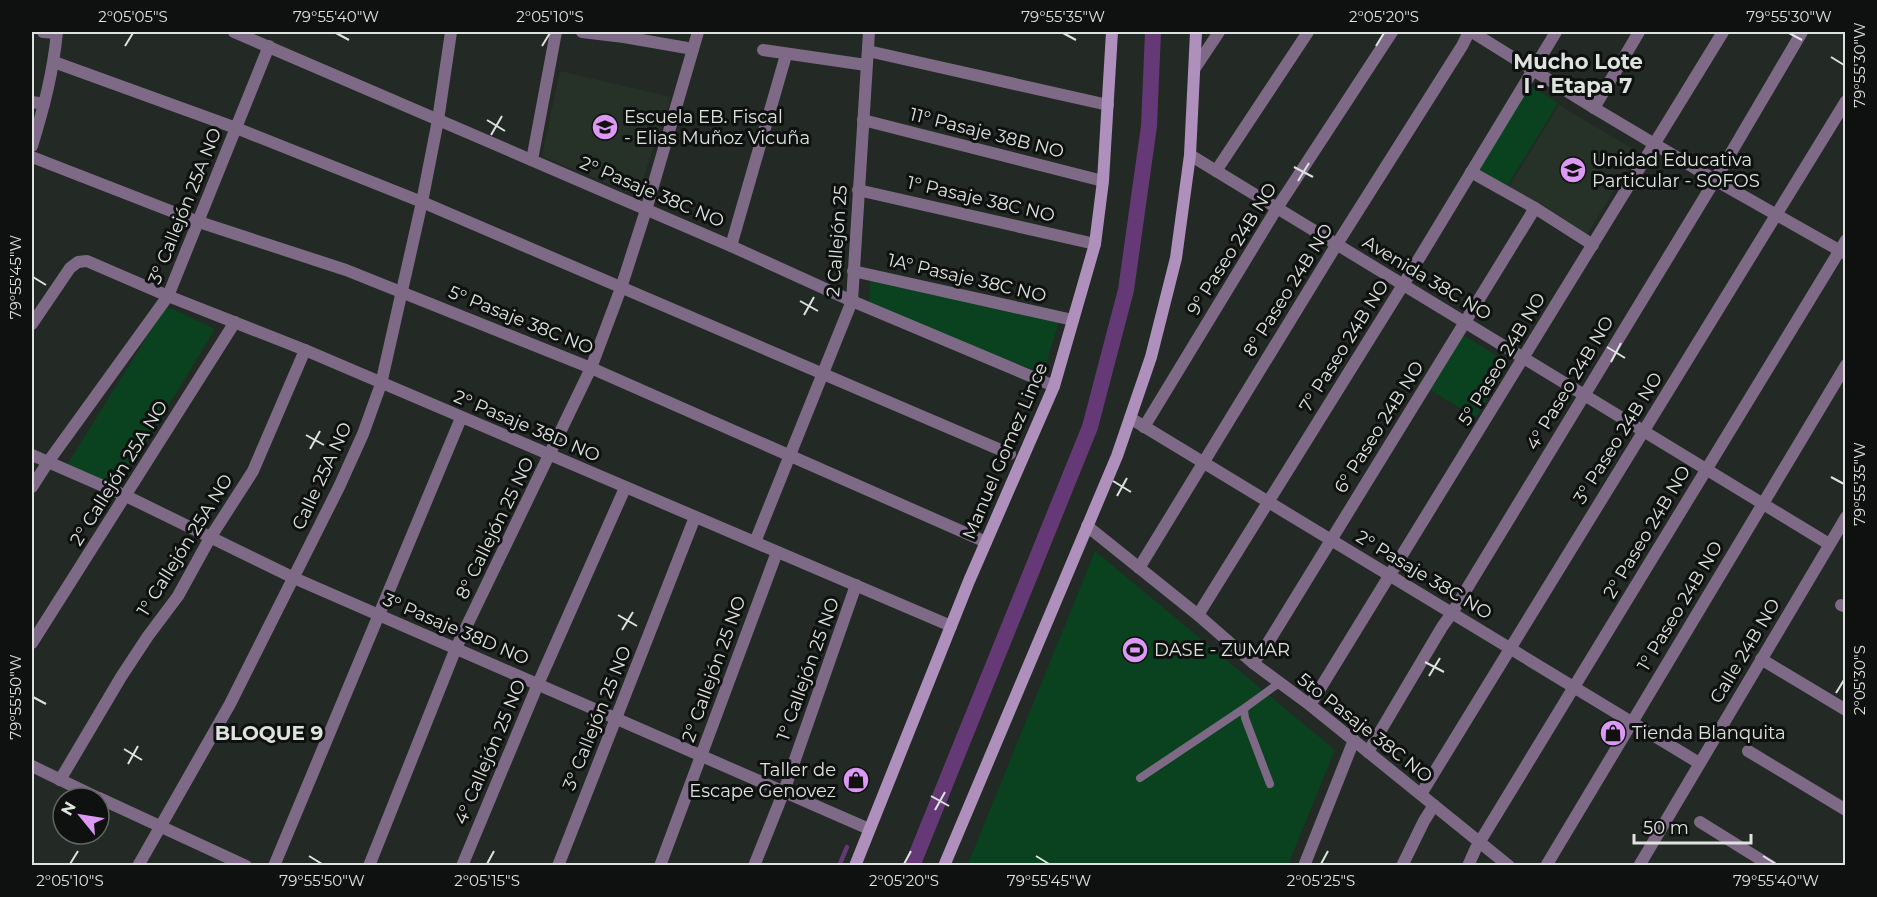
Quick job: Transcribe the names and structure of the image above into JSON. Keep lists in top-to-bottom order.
{
  "streets": {
    "main road": ["Manuel Gomez Lince"],
    "street": [
      "11° Pasaje 38B NO",
      "2° Pasaje 38C NO",
      "1° Pasaje 38C NO",
      "3° Callejón 25A NO",
      "2 Callejón 25",
      "9° Paseo 24B NO",
      "1A° Pasaje 38C NO",
      "Avenida 38C NO",
      "8° Paseo 24B NO",
      "5° Pasaje 38C NO",
      "7° Paseo 24B NO",
      "5° Paseo 24B NO",
      "4° Paseo 24B NO",
      "2° Pasaje 38D NO",
      "6° Paseo 24B NO",
      "3° Paseo 24B NO",
      "2° Callejón 25A NO",
      "Calle 25A NO",
      "8° Callejón 25 NO",
      "2° Paseo 24B NO",
      "1° Callejón 25A NO",
      "1° Paseo 24B NO",
      "3° Pasaje 38D NO",
      "Calle 24B NO",
      "2° Callejón 25 NO",
      "1° Callejón 25 NO",
      "3° Callejón 25 NO",
      "5to Pasaje 38C NO",
      "4° Callejón 25 NO"
    ]
  },
  "crossings": [
    ["11° Pasaje 38B NO", "2 Callejón 25"],
    ["11° Pasaje 38B NO", "Manuel Gomez Lince"],
    ["2° Pasaje 38C NO", "3° Callejón 25A NO"],
    ["2° Pasaje 38C NO", "2 Callejón 25"],
    ["2° Pasaje 38C NO", "9° Paseo 24B NO"],
    ["2° Pasaje 38C NO", "8° Paseo 24B NO"],
    ["2° Pasaje 38C NO", "7° Paseo 24B NO"],
    ["2° Pasaje 38C NO", "5° Paseo 24B NO"],
    ["2° Pasaje 38C NO", "4° Paseo 24B NO"],
    ["2° Pasaje 38C NO", "6° Paseo 24B NO"],
    ["2° Pasaje 38C NO", "3° Paseo 24B NO"],
    ["2° Pasaje 38C NO", "Manuel Gomez Lince"],
    ["2° Pasaje 38C NO", "Calle 25A NO"],
    ["2° Pasaje 38C NO", "8° Callejón 25 NO"],
    ["2° Pasaje 38C NO", "2° Paseo 24B NO"],
    ["2° Pasaje 38C NO", "1° Paseo 24B NO"],
    ["2° Pasaje 38C NO", "Calle 24B NO"],
    ["1° Pasaje 38C NO", "2 Callejón 25"],
    ["1° Pasaje 38C NO", "Manuel Gomez Lince"],
    ["3° Callejón 25A NO", "5° Pasaje 38C NO"],
    ["3° Callejón 25A NO", "2° Pasaje 38D NO"],
    ["3° Callejón 25A NO", "3° Pasaje 38D NO"],
    ["2 Callejón 25", "1A° Pasaje 38C NO"],
    ["2 Callejón 25", "5° Pasaje 38C NO"],
    ["2 Callejón 25", "2° Pasaje 38D NO"],
    ["9° Paseo 24B NO", "Avenida 38C NO"],
    ["1A° Pasaje 38C NO", "Manuel Gomez Lince"],
    ["Avenida 38C NO", "8° Paseo 24B NO"],
    ["Avenida 38C NO", "7° Paseo 24B NO"],
    ["Avenida 38C NO", "5° Paseo 24B NO"],
    ["Avenida 38C NO", "4° Paseo 24B NO"],
    ["Avenida 38C NO", "6° Paseo 24B NO"],
    ["Avenida 38C NO", "3° Paseo 24B NO"],
    ["Avenida 38C NO", "2° Paseo 24B NO"],
    ["Avenida 38C NO", "1° Paseo 24B NO"],
    ["Avenida 38C NO", "Calle 24B NO"],
    ["8° Paseo 24B NO", "5to Pasaje 38C NO"],
    ["5° Pasaje 38C NO", "Manuel Gomez Lince"],
    ["5° Pasaje 38C NO", "Calle 25A NO"],
    ["5° Pasaje 38C NO", "8° Callejón 25 NO"],
    ["7° Paseo 24B NO", "5to Pasaje 38C NO"],
    ["5° Paseo 24B NO", "5to Pasaje 38C NO"],
    ["4° Paseo 24B NO", "5to Pasaje 38C NO"],
    ["2° Pasaje 38D NO", "Manuel Gomez Lince"],
    ["2° Pasaje 38D NO", "2° Callejón 25A NO"],
    ["2° Pasaje 38D NO", "Calle 25A NO"],
    ["2° Pasaje 38D NO", "8° Callejón 25 NO"],
    ["2° Pasaje 38D NO", "1° Callejón 25A NO"],
    ["2° Pasaje 38D NO", "2° Callejón 25 NO"],
    ["2° Pasaje 38D NO", "1° Callejón 25 NO"],
    ["2° Pasaje 38D NO", "3° Callejón 25 NO"],
    ["2° Pasaje 38D NO", "4° Callejón 25 NO"],
    ["6° Paseo 24B NO", "5to Pasaje 38C NO"],
    ["3° Paseo 24B NO", "5to Pasaje 38C NO"],
    ["Manuel Gomez Lince", "3° Pasaje 38D NO"],
    ["2° Callejón 25A NO", "3° Pasaje 38D NO"],
    ["Calle 25A NO", "3° Pasaje 38D NO"],
    ["8° Callejón 25 NO", "3° Pasaje 38D NO"],
    ["2° Paseo 24B NO", "5to Pasaje 38C NO"],
    ["1° Callejón 25A NO", "3° Pasaje 38D NO"],
    ["3° Pasaje 38D NO", "2° Callejón 25 NO"],
    ["3° Pasaje 38D NO", "1° Callejón 25 NO"],
    ["3° Pasaje 38D NO", "3° Callejón 25 NO"],
    ["3° Pasaje 38D NO", "4° Callejón 25 NO"]
  ],
  "districts": ["Mucho Lote I - Etapa 7", "BLOQUE 9"],
  "places": {
    "school or university": ["Escuela EB. Fiscal - Elias Muñoz Vicuña", "Unidad Educativa Particular - SOFOS"],
    "sports": ["DASE - ZUMAR"],
    "shop": ["Tienda Blanquita", "Taller de Escape Genovez"]
  },
  "scale_bar": "50 m",
  "north": "top left",
  "coordinates": [
    "2°05'05\"S",
    "79°55'40\"W",
    "2°05'10\"S",
    "79°55'35\"W",
    "2°05'20\"S",
    "79°55'30\"W",
    "79°55'45\"W",
    "2°05'30\"S",
    "79°55'50\"W",
    "2°05'15\"S",
    "2°05'25\"S"
  ]
}
